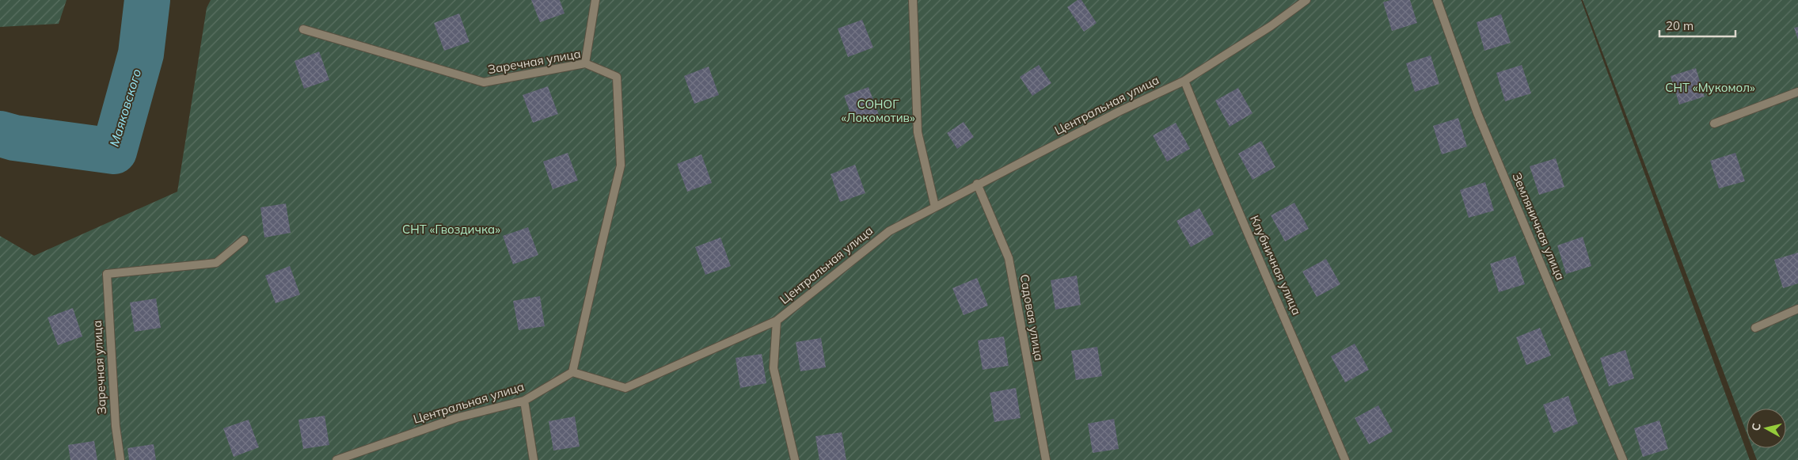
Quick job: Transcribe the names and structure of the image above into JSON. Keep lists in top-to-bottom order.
{
  "streets": {
    "street": [
      "Заречная улица",
      "Центральная улица",
      "Земляничная улица",
      "Клубничная улица",
      "Садовая улица"
    ]
  },
  "crossings": [
    ["Заречная улица", "Центральная улица"],
    ["Центральная улица", "Клубничная улица"],
    ["Центральная улица", "Садовая улица"]
  ],
  "water": ["Маяковского"],
  "parks": ["СНТ «Мукомол»", "СОНОГ «Локомотив»", "СНТ «Гвоздичка»"],
  "scale_bar": "20 m",
  "north": "left"
}
